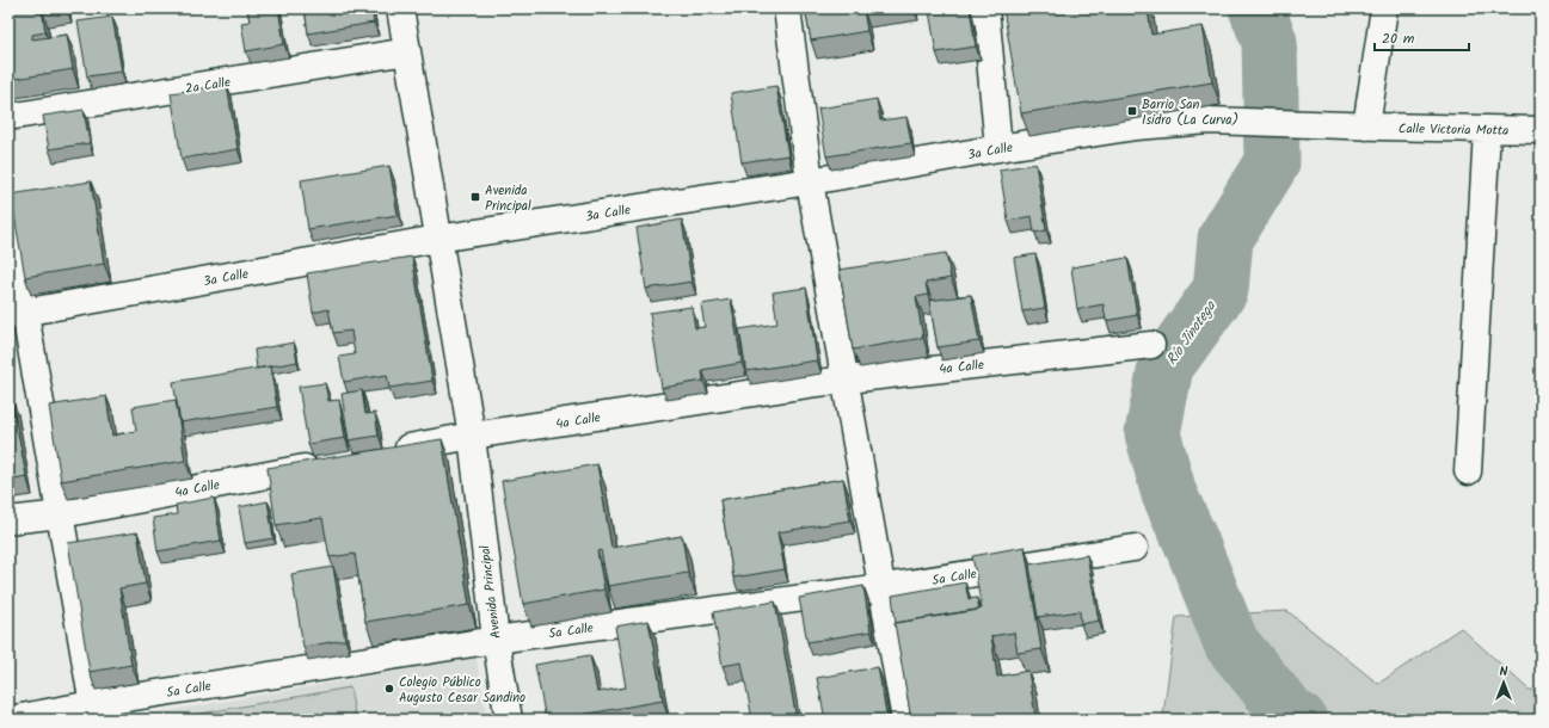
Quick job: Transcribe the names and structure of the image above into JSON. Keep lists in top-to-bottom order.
{
  "streets": {
    "street": [
      "2a Calle",
      "Calle Victoria Motta",
      "3a Calle",
      "4a Calle",
      "5a Calle",
      "Avenida Principal"
    ]
  },
  "crossings": [
    ["2a Calle", "Avenida Principal"],
    ["Calle Victoria Motta", "3a Calle"],
    ["3a Calle", "Avenida Principal"],
    ["4a Calle", "Avenida Principal"],
    ["5a Calle", "Avenida Principal"]
  ],
  "water": ["Río Jinotega"],
  "places": {
    "transit": ["Barrio San Isidro (La Curva)", "Avenida Principal"],
    "other": ["Colegio Público Augusto Cesar Sandino"]
  },
  "scale_bar": "20 m",
  "north": "top"
}
